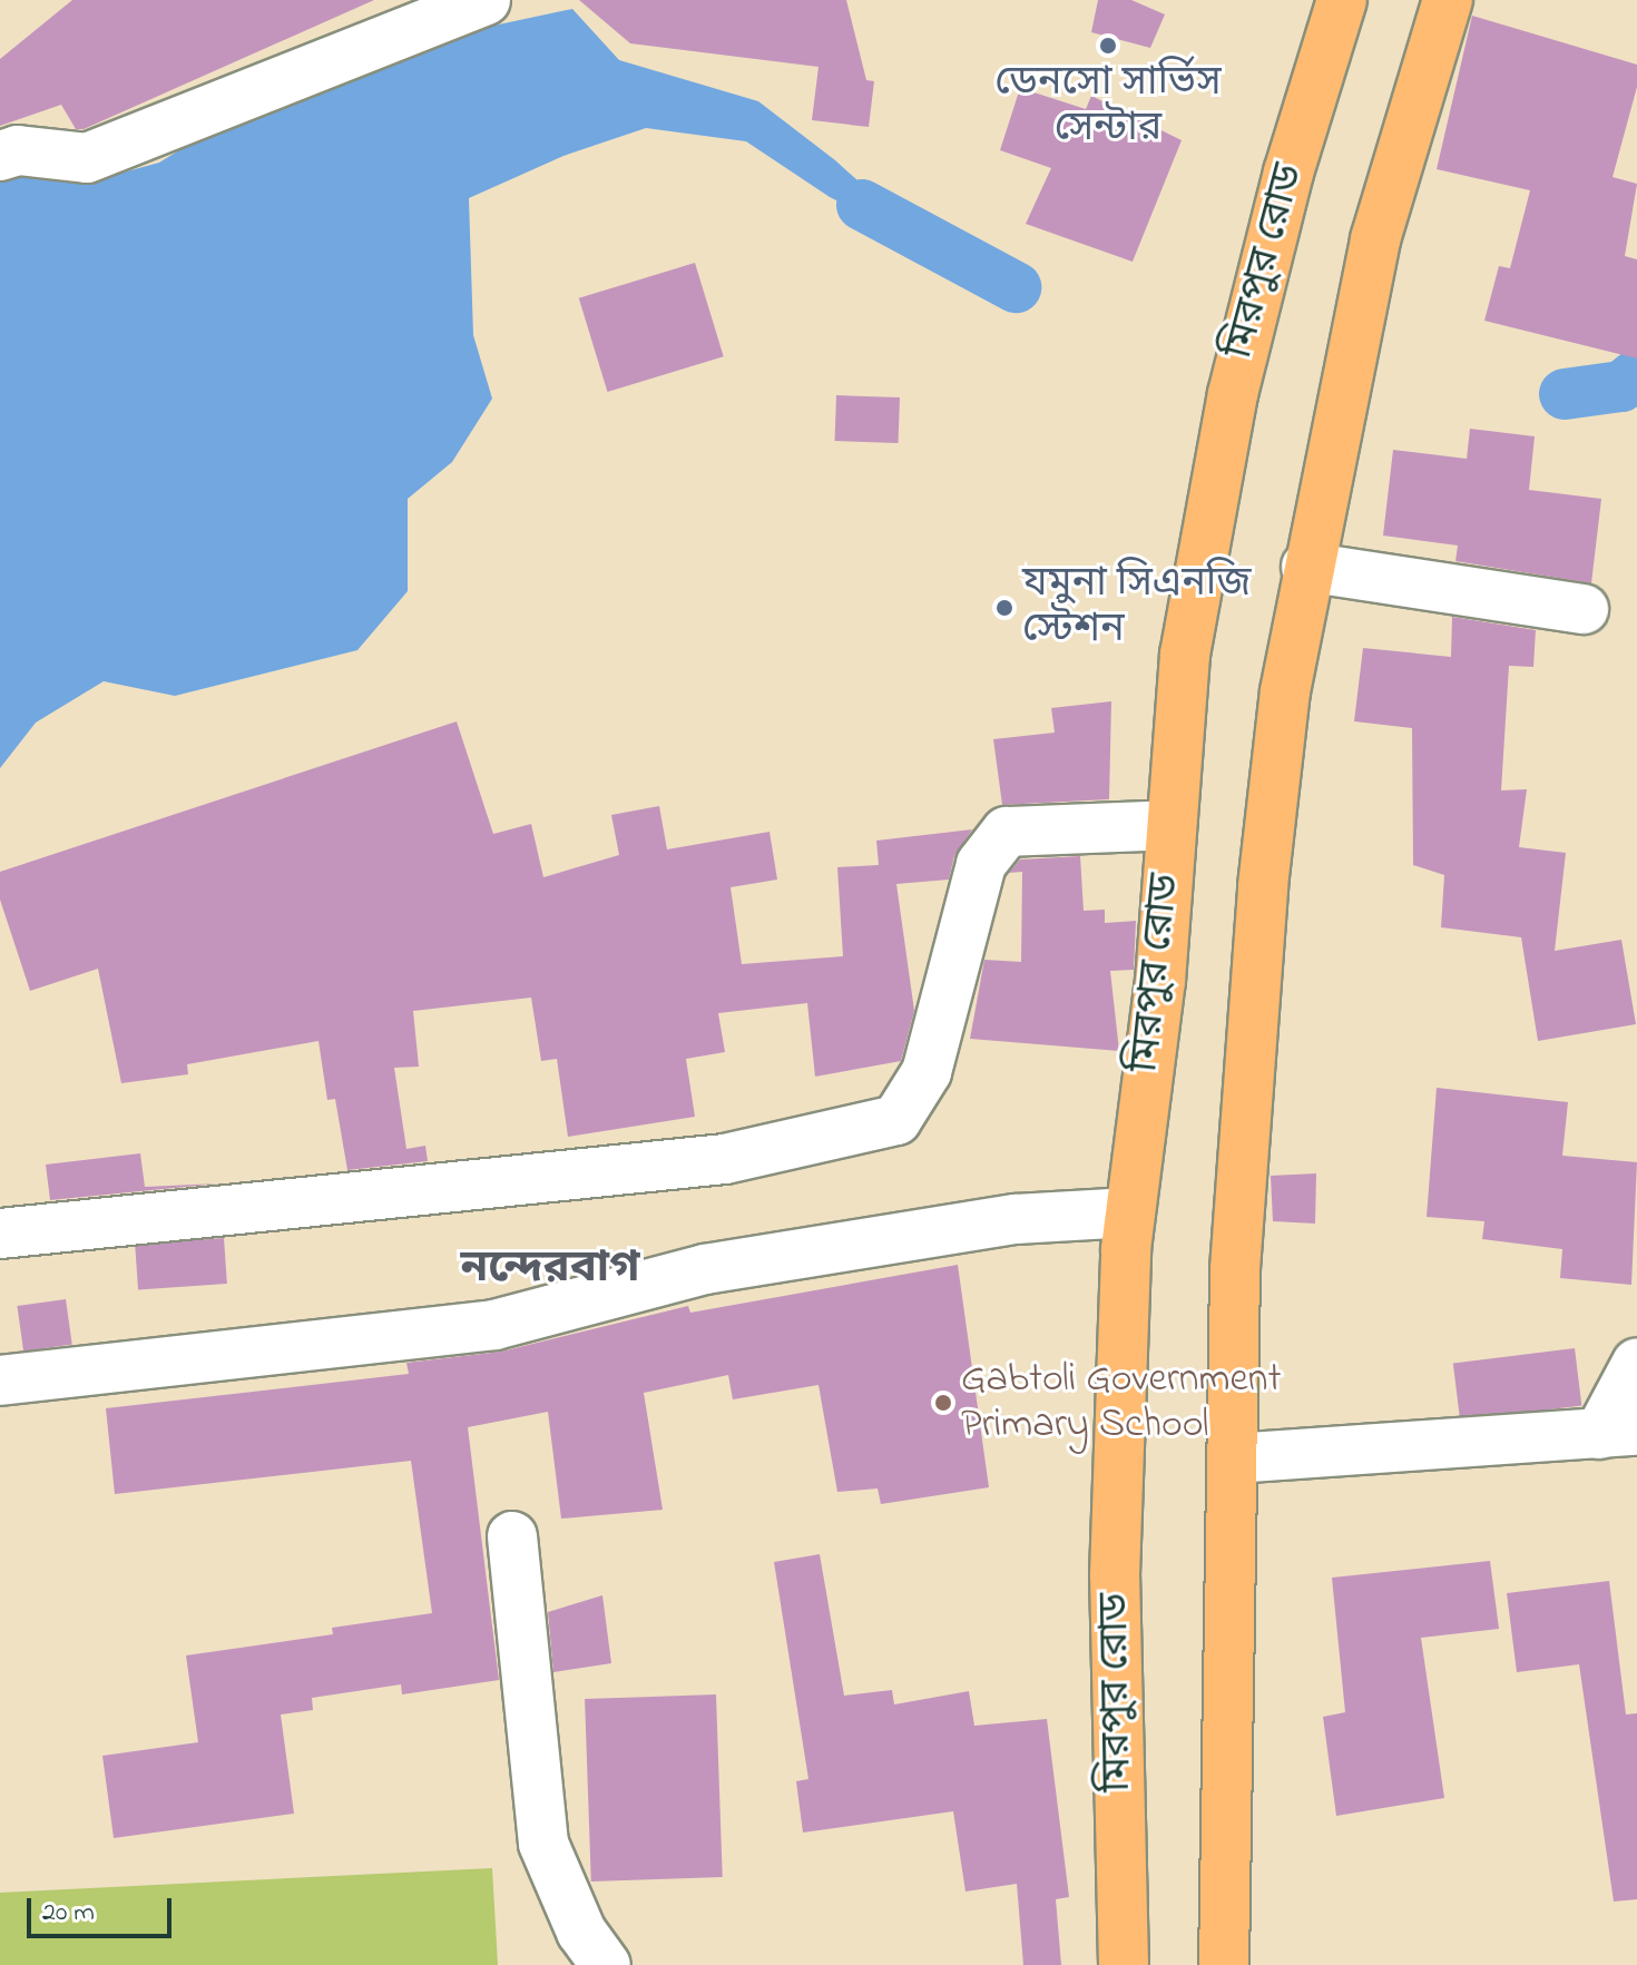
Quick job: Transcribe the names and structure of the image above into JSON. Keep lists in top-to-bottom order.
{
  "streets": {
    "highway": ["মিরপুর রোড"]
  },
  "districts": ["নন্দেরবাগ"],
  "places": ["ডেনসো সার্ভিস সেন্টার", "যমুনা সিএনজি স্টেশন", "Gabtoli Government Primary School"],
  "scale_bar": "20 m"
}
